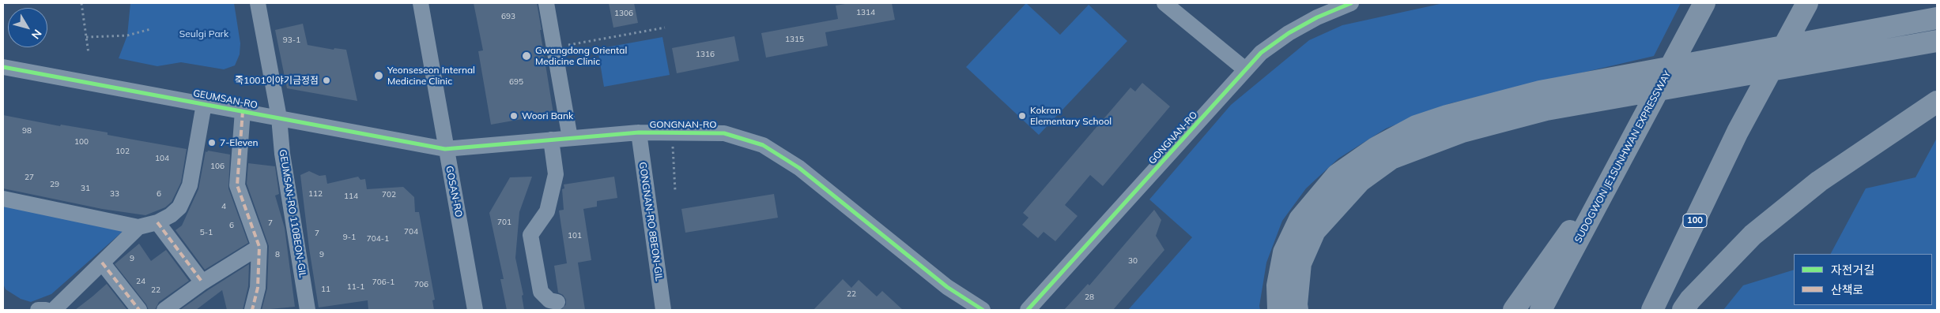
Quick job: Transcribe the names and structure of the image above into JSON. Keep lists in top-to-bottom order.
{
  "streets": {
    "highway": ["SUDOGWON JE1SUNHWAN EXPRESSWAY", "100"],
    "street": [
      "GEUMSAN-RO",
      "GONGNAN-RO",
      "GOSAN-RO",
      "GEUMSAN-RO 110BEON-GIL",
      "GONGNAN-RO 8BEON-GIL"
    ]
  },
  "crossings": [
    ["GEUMSAN-RO", "GONGNAN-RO"],
    ["GEUMSAN-RO", "GOSAN-RO"],
    ["GEUMSAN-RO", "GEUMSAN-RO 110BEON-GIL"],
    ["GONGNAN-RO", "GOSAN-RO"],
    ["GONGNAN-RO", "GONGNAN-RO 8BEON-GIL"]
  ],
  "parks": ["Seulgi Park"],
  "places": [
    "Gwangdong Oriental Medicine Clinic",
    "Yeonseseon Internal Medicine Clinic",
    "죽1001이야기금정점",
    "Woori Bank",
    "Kokran Elementary School",
    "7-Eleven"
  ],
  "house_numbers": [
    "1314",
    "1306",
    "693",
    "1315",
    "93-1",
    "1316",
    "695",
    "98",
    "100",
    "102",
    "104",
    "106",
    "27",
    "29",
    "31",
    "33",
    "6",
    "112",
    "702",
    "114",
    "4",
    "701",
    "7",
    "6",
    "704",
    "5-1",
    "7",
    "101",
    "9-1",
    "704-1",
    "8",
    "9",
    "9",
    "30",
    "24",
    "706-1",
    "706",
    "11-1",
    "11",
    "22",
    "22",
    "28"
  ],
  "legend": ["자전거길", "산책로"],
  "north": "bottom right"
}
